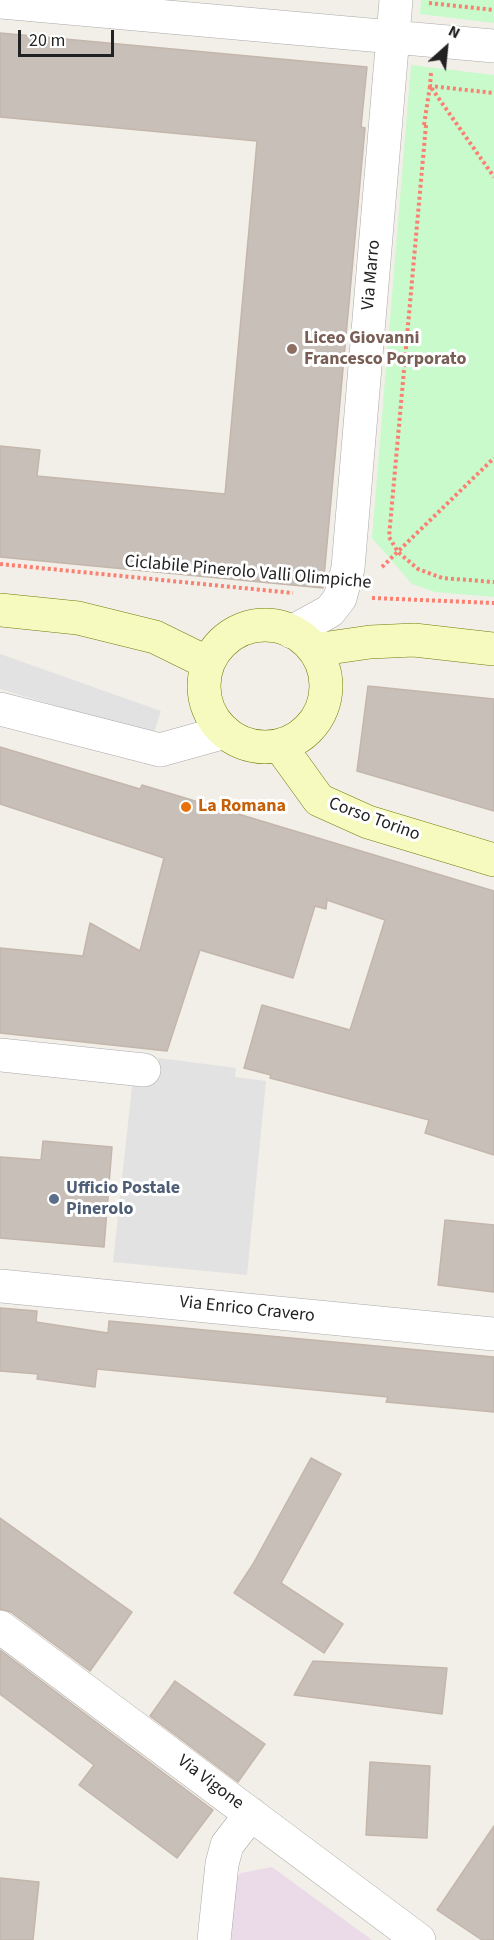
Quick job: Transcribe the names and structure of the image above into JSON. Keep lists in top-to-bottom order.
{
  "streets": {
    "main road": ["Corso Torino"],
    "street": ["Via Marro", "Via Enrico Cravero", "Via Vigone"],
    "path": ["Ciclabile Pinerolo Valli Olimpiche"]
  },
  "crossings": [
    ["Via Marro", "Ciclabile Pinerolo Valli Olimpiche"]
  ],
  "places": ["Liceo Giovanni Francesco Porporato", "La Romana", "Ufficio Postale Pinerolo"],
  "scale_bar": "20 m",
  "north": "top right"
}
